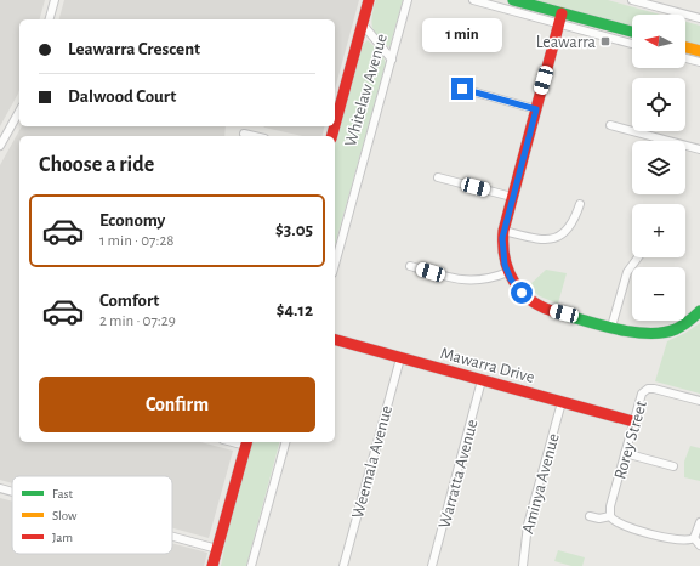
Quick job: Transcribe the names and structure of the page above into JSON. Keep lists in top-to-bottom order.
{
  "streets": {
    "street": [
      "Whitelaw Avenue",
      "Mawarra Drive",
      "Rorey Street",
      "Weemala Avenue",
      "Warratta Avenue",
      "Aminya Avenue"
    ]
  },
  "crossings": [
    ["Mawarra Drive", "Rorey Street"],
    ["Mawarra Drive", "Weemala Avenue"],
    ["Mawarra Drive", "Warratta Avenue"],
    ["Mawarra Drive", "Aminya Avenue"]
  ],
  "places": {
    "transit": ["Leawarra"]
  },
  "legend": ["Fast", "Slow", "Jam"],
  "north": "left",
  "page": {
    "map_buttons": ["+", "−"],
    "bubble": "1 min",
    "banner": ["Leawarra Crescent", "Dalwood Court"],
    "heading": "Choose a ride",
    "list": [
      {
        "name": "Economy",
        "note": "1 min · 07:28",
        "value": "$3.05"
      },
      {
        "name": "Comfort",
        "note": "2 min · 07:29",
        "value": "$4.12"
      }
    ],
    "buttons": "Confirm"
  }
}
